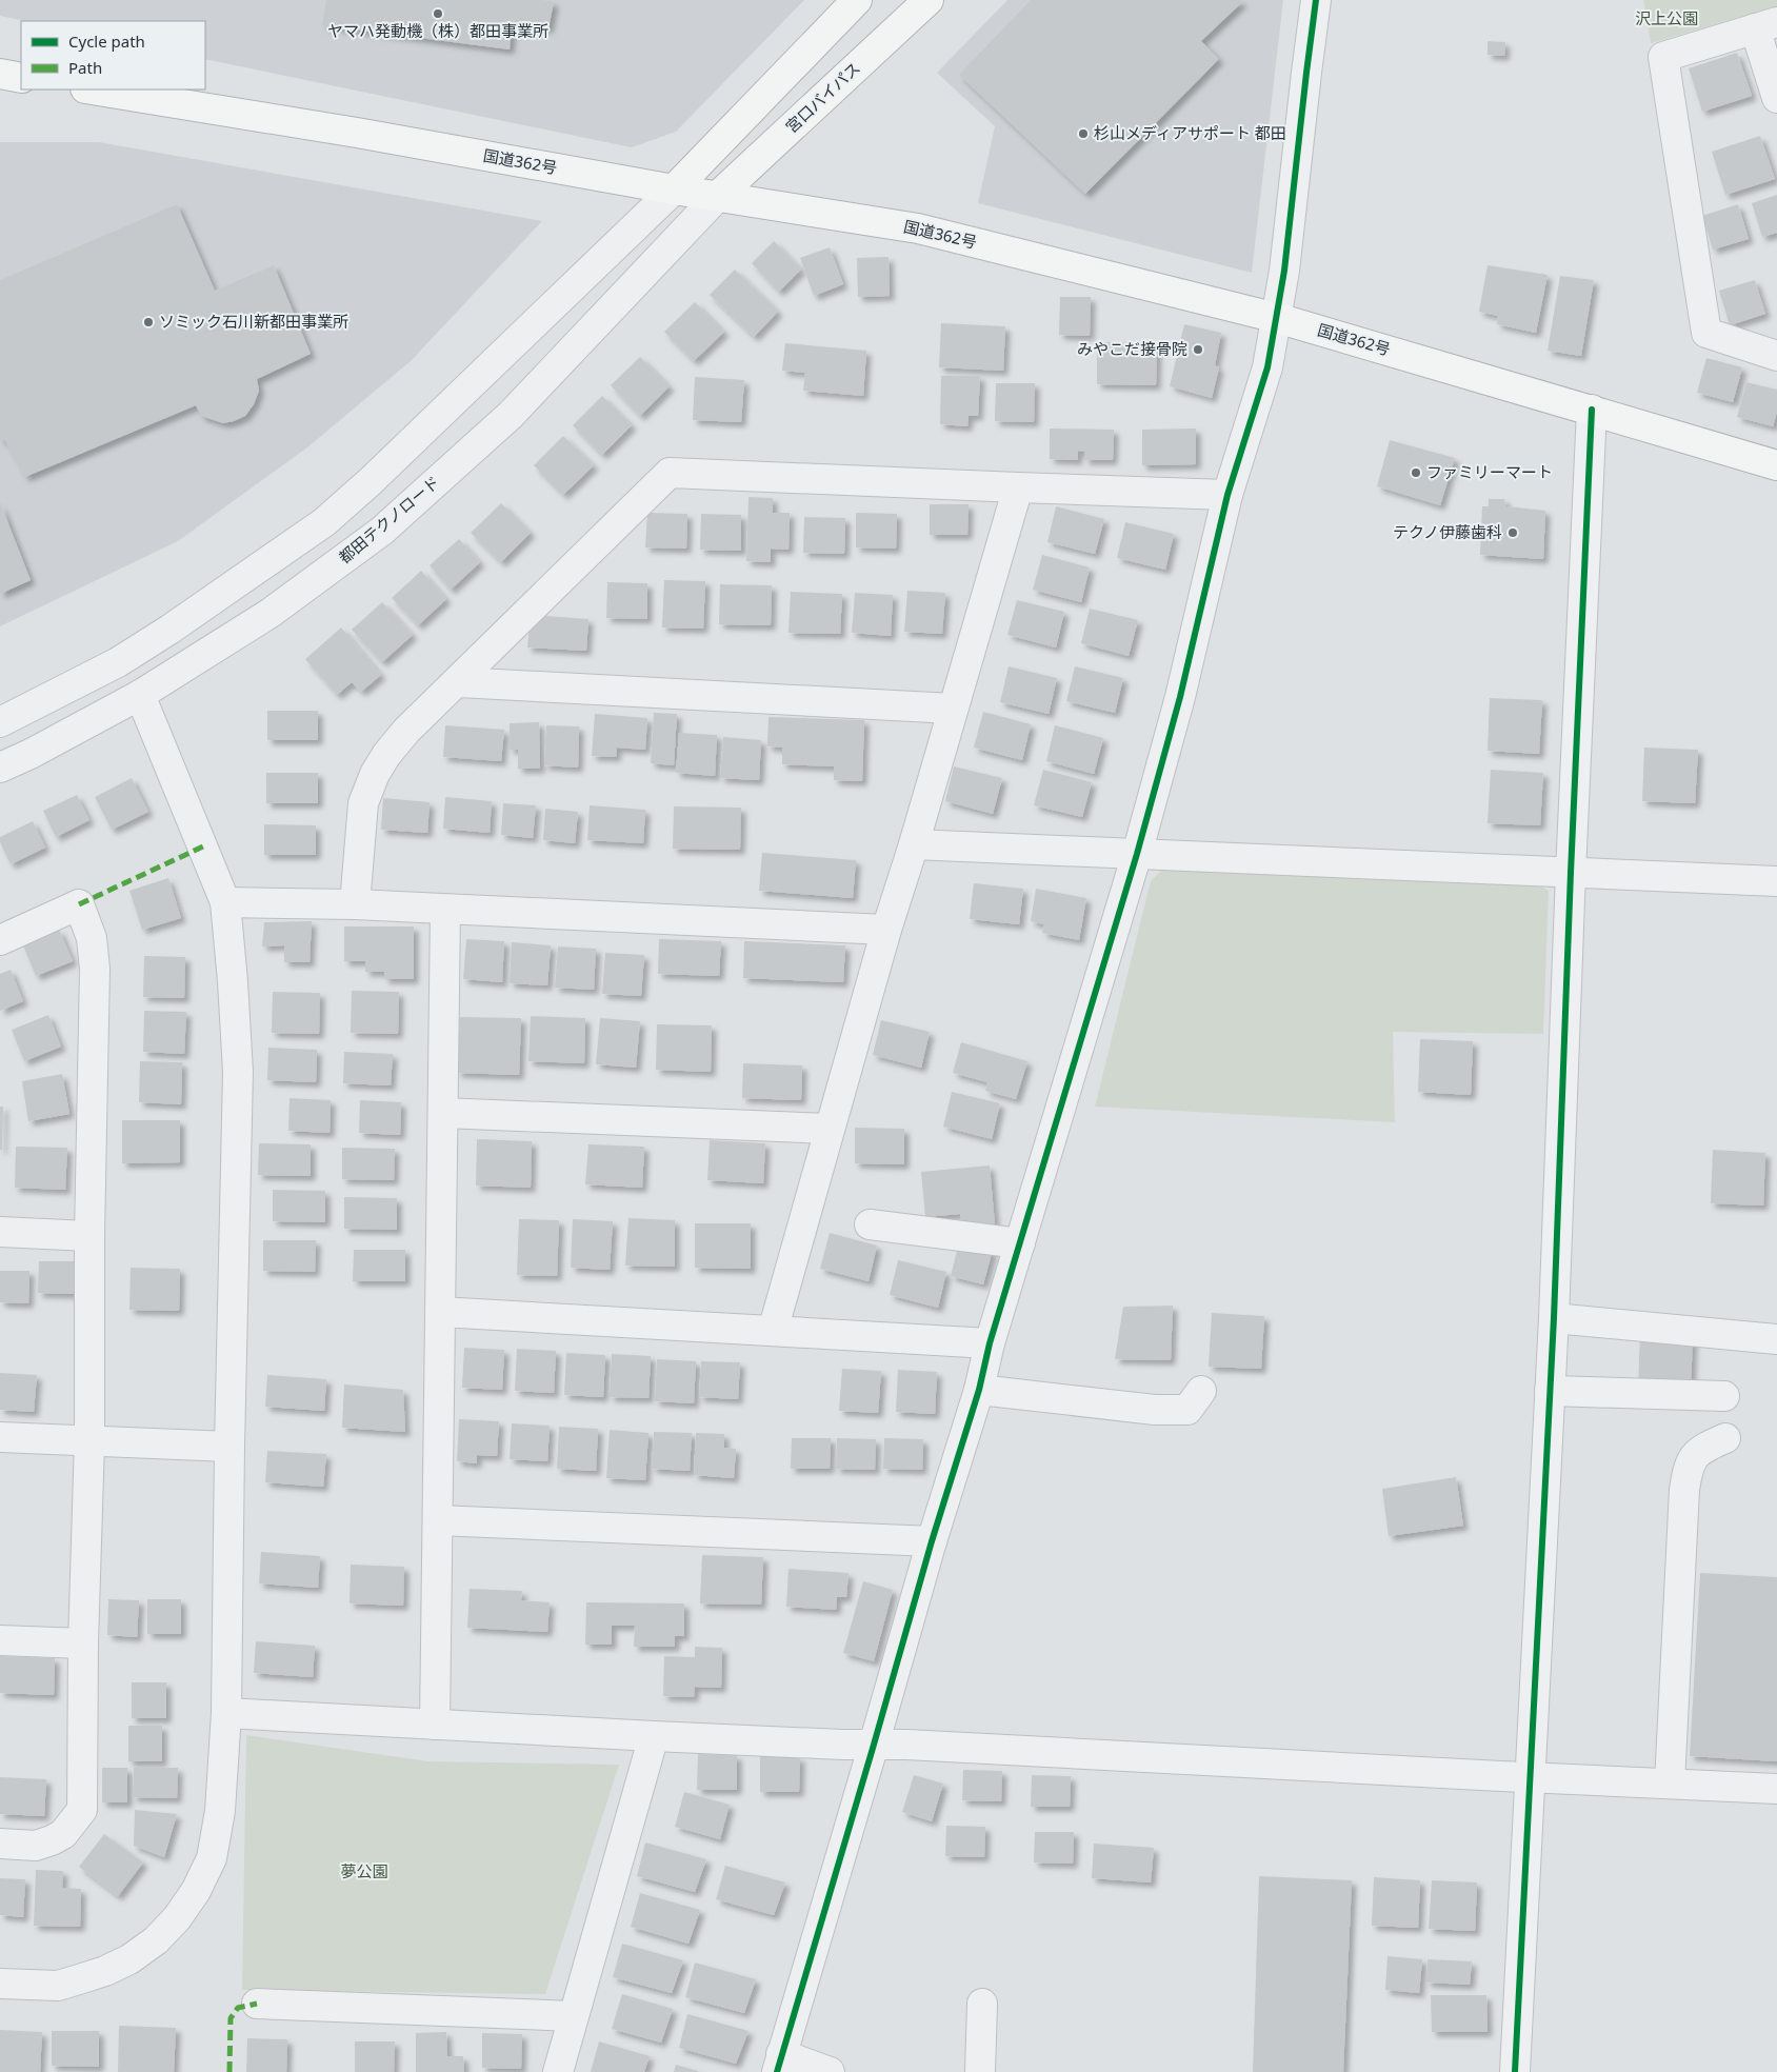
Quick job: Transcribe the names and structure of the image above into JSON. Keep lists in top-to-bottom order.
{
  "streets": {
    "highway": ["宮口バイパス", "国道362号"],
    "street": ["都田テクノロード"]
  },
  "crossings": [
    ["宮口バイパス", "国道362号"],
    ["宮口バイパス", "都田テクノロード"],
    ["国道362号", "都田テクノロード"]
  ],
  "parks": ["沢上公園", "夢公園"],
  "places": [
    "ヤマハ発動機（株）都田事業所",
    "杉山メディアサポート 都田",
    "ソミック石川新都田事業所",
    "みやこだ接骨院",
    "ファミリーマート",
    "テクノ伊藤歯科"
  ],
  "legend": ["Cycle path", "Path"]
}
